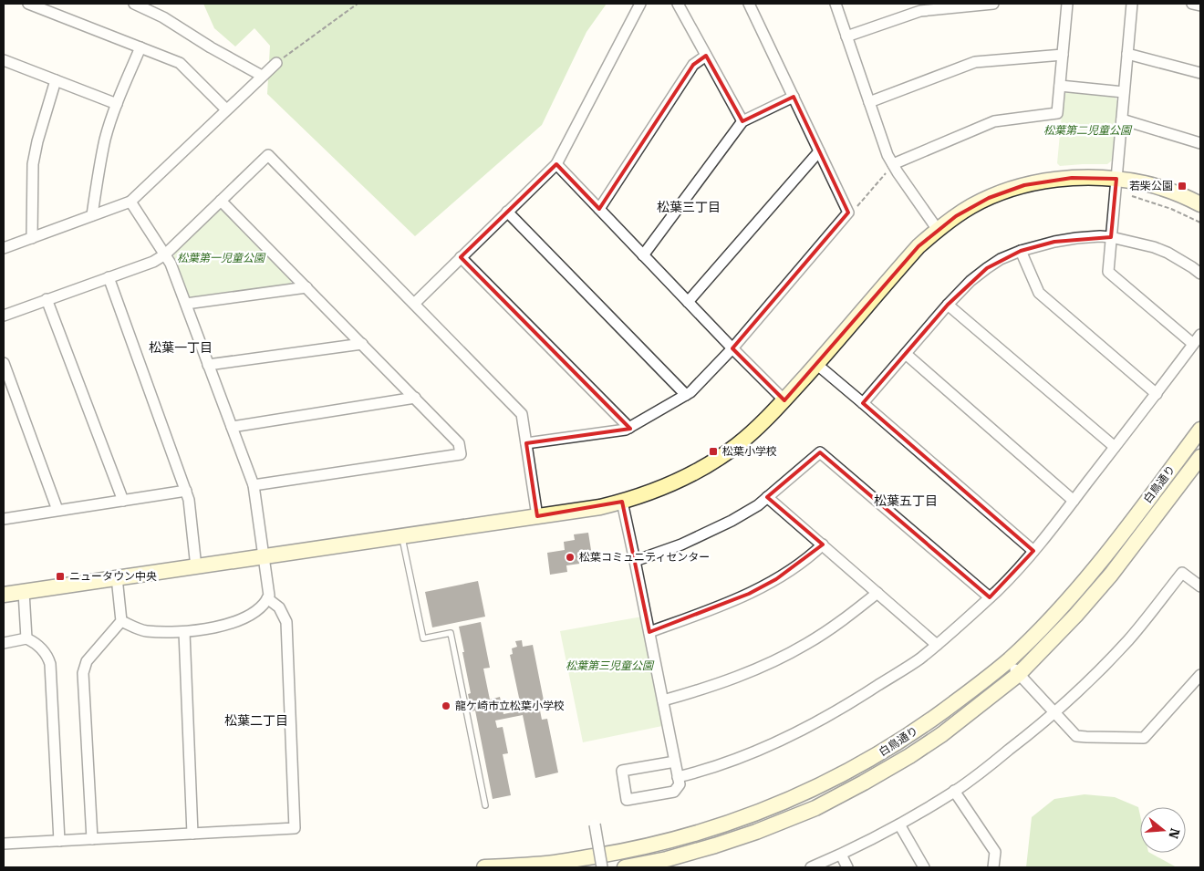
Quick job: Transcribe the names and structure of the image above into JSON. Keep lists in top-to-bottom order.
{
  "streets": {
    "main road": ["白鳥通り"]
  },
  "districts": [
    "松葉三丁目",
    "松葉一丁目",
    "松葉五丁目",
    "松葉二丁目"
  ],
  "parks": ["松葉第二児童公園", "松葉第一児童公園", "松葉第三児童公園"],
  "places": {
    "transit": ["若柴公園", "松葉小学校", "ニュータウン中央"],
    "other": ["松葉コミュニティセンター", "龍ケ崎市立松葉小学校"]
  },
  "north": "right"
}
